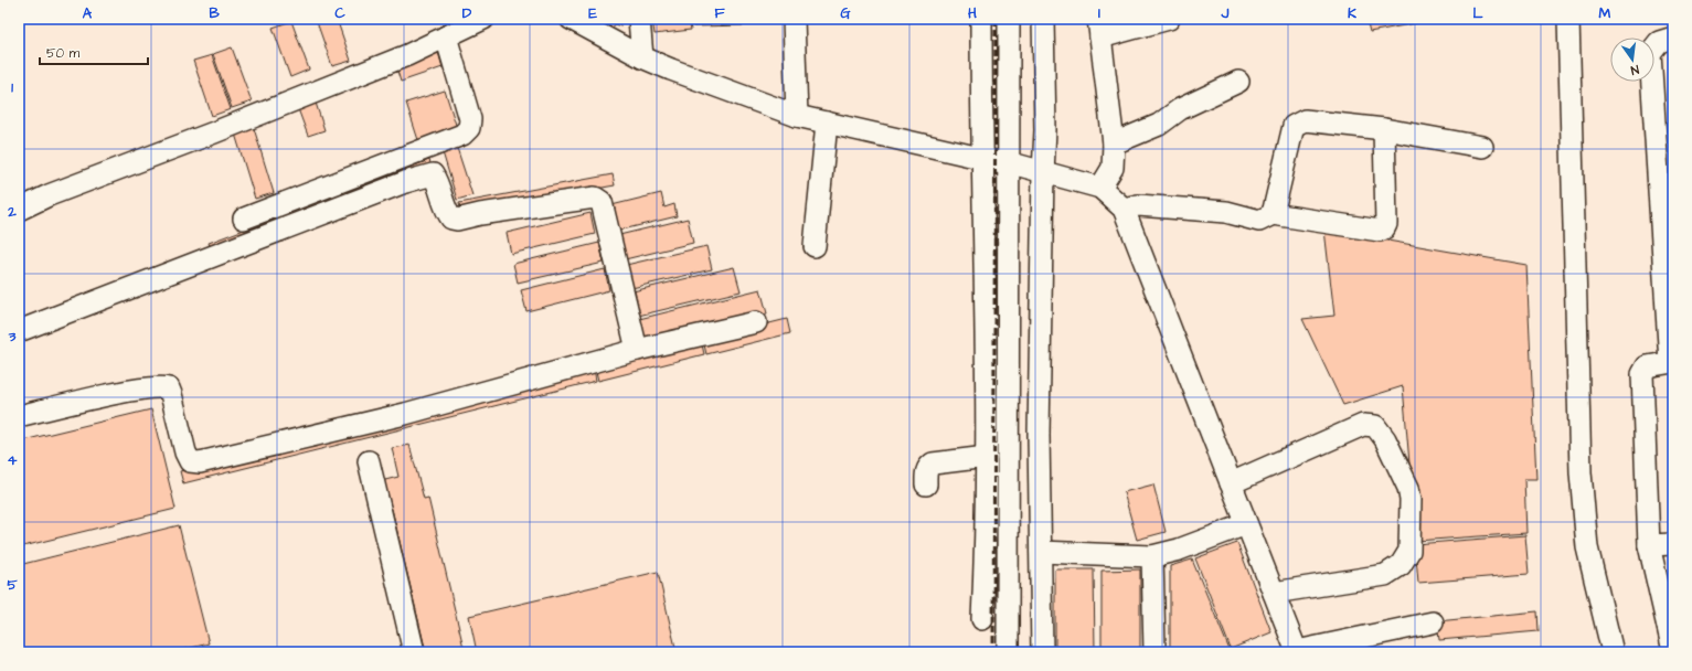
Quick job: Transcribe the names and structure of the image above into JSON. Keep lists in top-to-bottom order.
{
  "scale_bar": "50 m",
  "north": "bottom",
  "grid": {
    "columns": [
      "A",
      "B",
      "C",
      "D",
      "E",
      "F",
      "G",
      "H",
      "I",
      "J",
      "K",
      "L",
      "M"
    ],
    "rows": [
      "1",
      "2",
      "3",
      "4",
      "5"
    ]
  }
}
